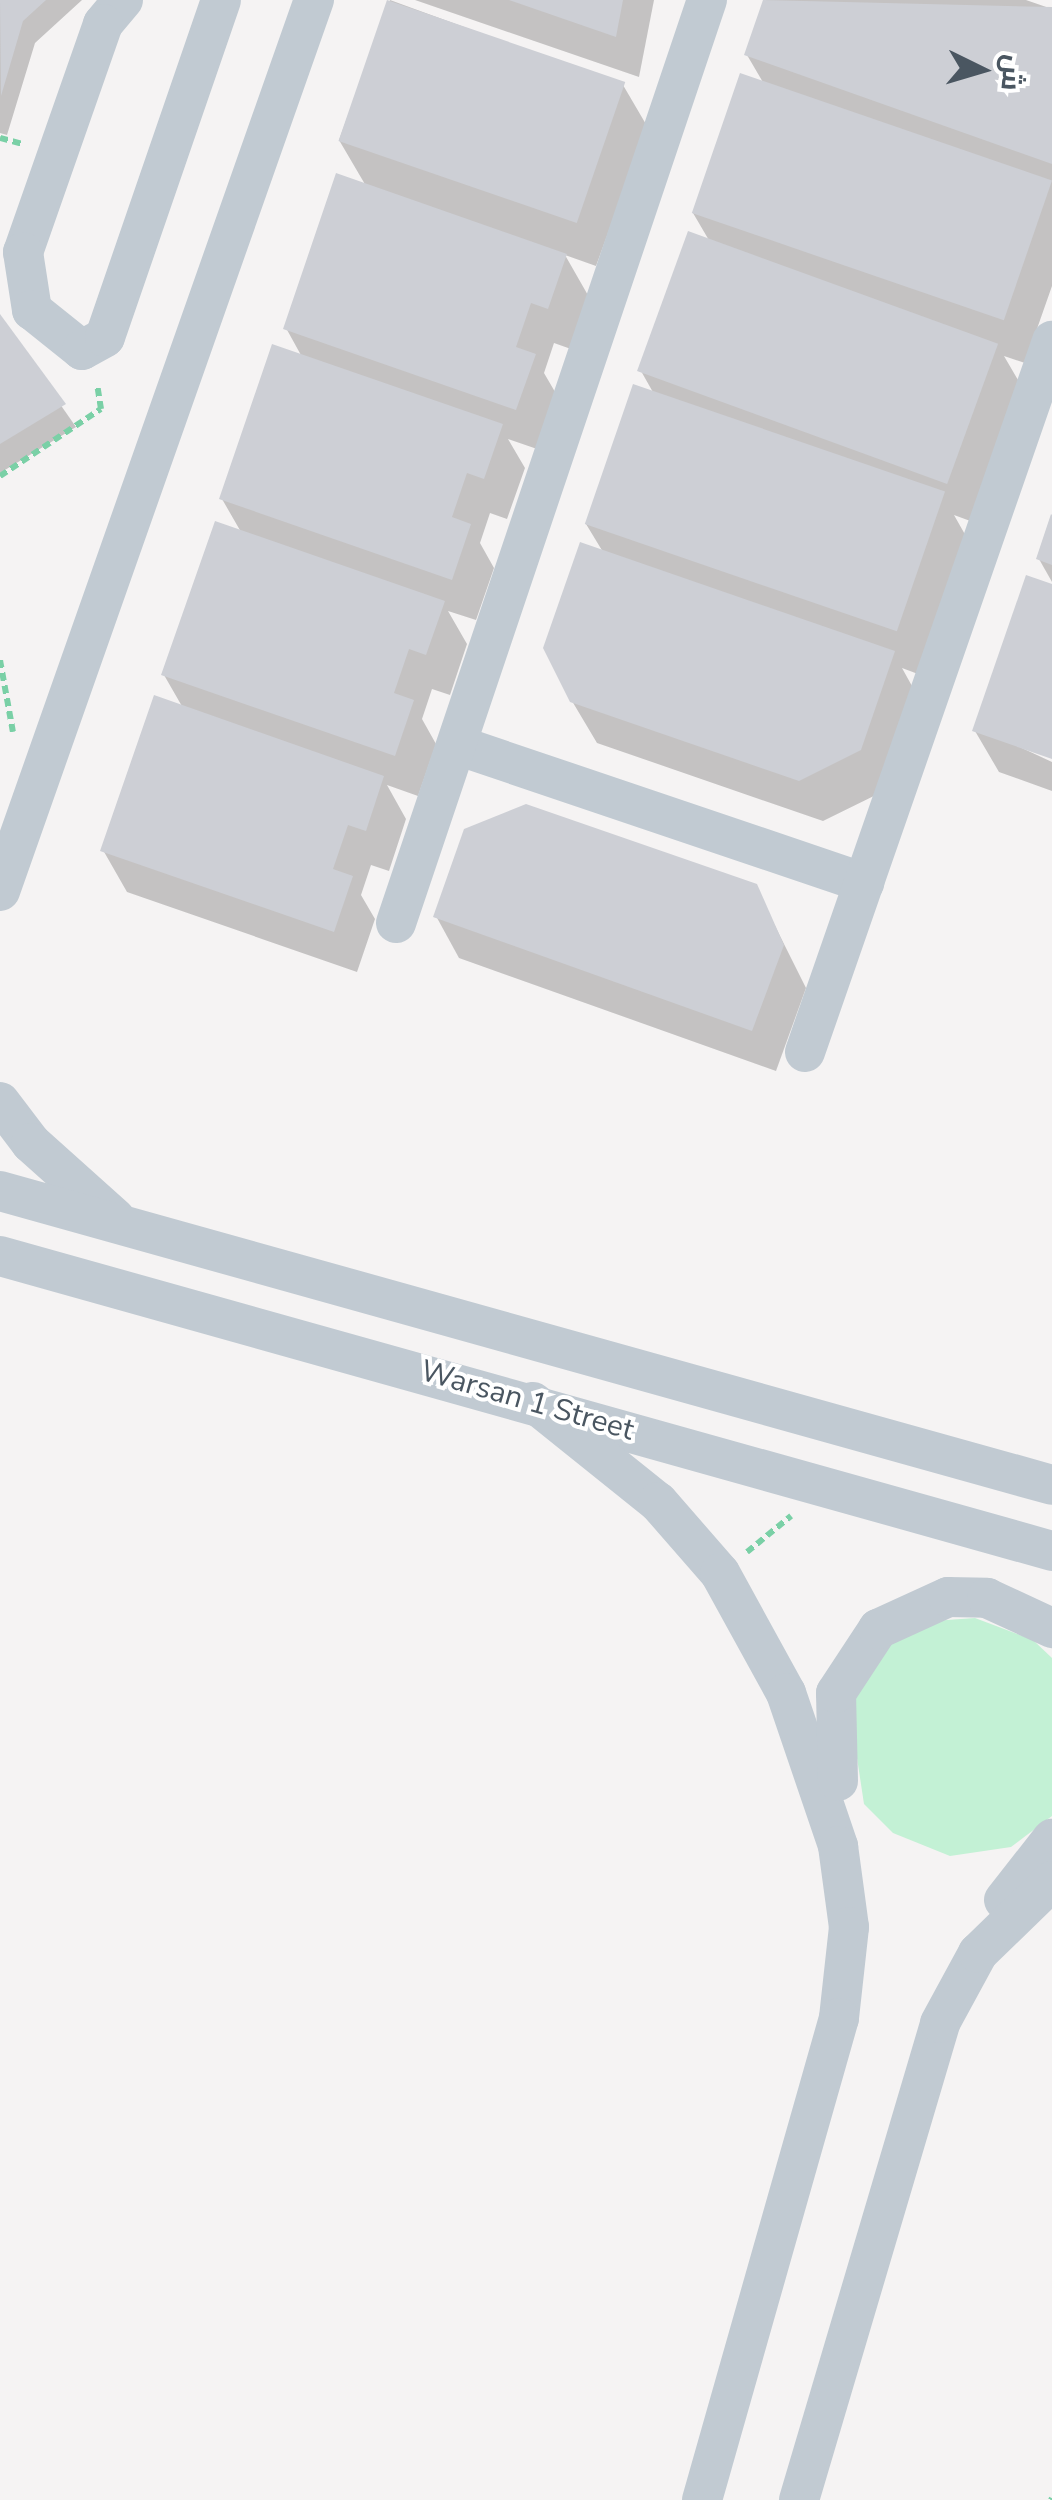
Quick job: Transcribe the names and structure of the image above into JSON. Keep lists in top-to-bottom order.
{
  "streets": {
    "street": ["Warsan 1 Street"]
  },
  "north": "right"
}
